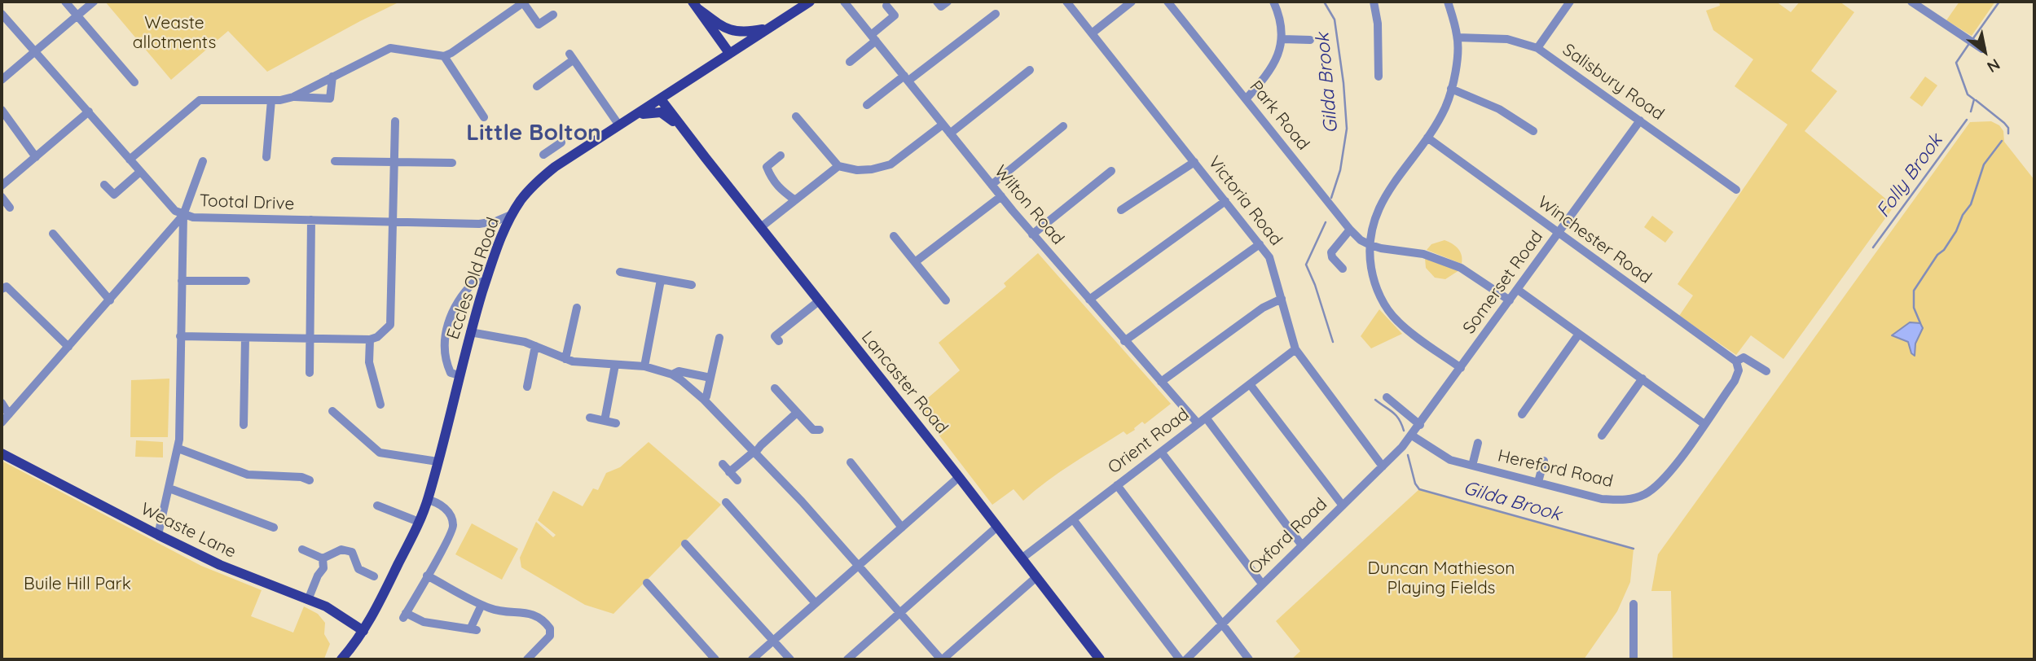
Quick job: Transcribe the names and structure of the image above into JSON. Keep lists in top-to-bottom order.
{
  "streets": {
    "main road": ["Eccles Old Road", "Lancaster Road", "Weaste Lane"],
    "street": [
      "Salisbury Road",
      "Park Road",
      "Victoria Road",
      "Tootal Drive",
      "Wilton Road",
      "Winchester Road",
      "Somerset Road",
      "Orient Road",
      "Hereford Road",
      "Oxford Road"
    ]
  },
  "crossings": [
    ["Salisbury Road", "Somerset Road"],
    ["Victoria Road", "Orient Road"],
    ["Victoria Road", "Oxford Road"],
    ["Tootal Drive", "Eccles Old Road"],
    ["Wilton Road", "Orient Road"],
    ["Wilton Road", "Oxford Road"],
    ["Winchester Road", "Somerset Road"],
    ["Winchester Road", "Hereford Road"],
    ["Eccles Old Road", "Lancaster Road"],
    ["Eccles Old Road", "Weaste Lane"],
    ["Somerset Road", "Hereford Road"],
    ["Somerset Road", "Oxford Road"],
    ["Lancaster Road", "Orient Road"],
    ["Hereford Road", "Oxford Road"]
  ],
  "districts": ["Little Bolton"],
  "water": ["Gilda Brook", "Folly Brook"],
  "parks": ["Weaste allotments", "Duncan Mathieson Playing Fields", "Buile Hill Park"],
  "north": "bottom right"
}
